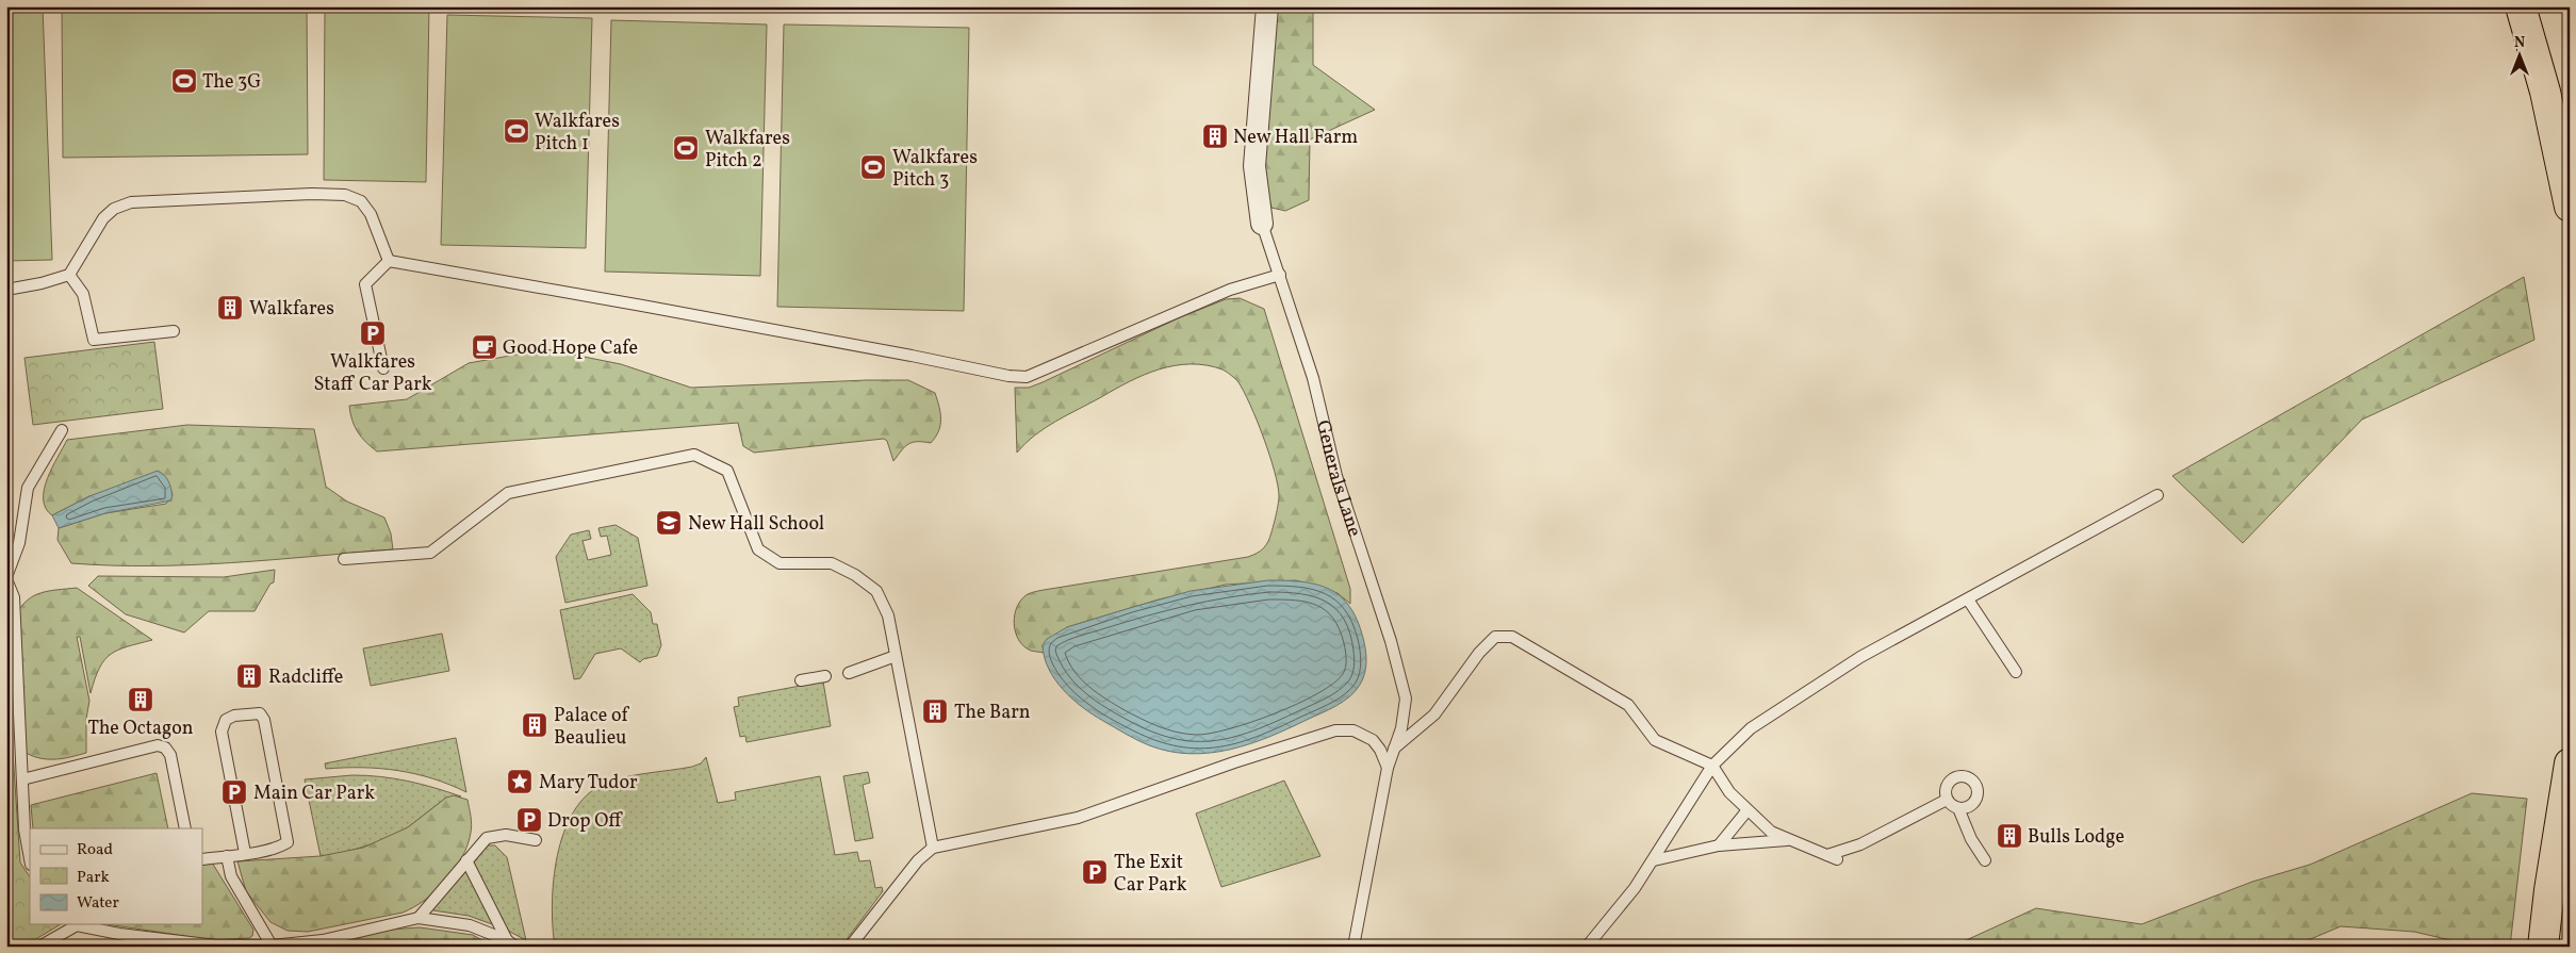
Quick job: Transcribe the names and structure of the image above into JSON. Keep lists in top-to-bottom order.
{
  "streets": {
    "street": ["Generals Lane"]
  },
  "places": {
    "sports": [
      "The 3G",
      "Walkfares Pitch 1",
      "Walkfares Pitch 2",
      "Walkfares Pitch 3"
    ],
    "building": [
      "New Hall Farm",
      "Walkfares",
      "Radcliffe",
      "The Octagon",
      "The Barn",
      "Palace of Beaulieu",
      "Bulls Lodge"
    ],
    "parking": [
      "Walkfares Staff Car Park",
      "Main Car Park",
      "Drop Off",
      "The Exit Car Park"
    ],
    "cafe": ["Good Hope Cafe"],
    "school or university": ["New Hall School"],
    "place": ["Mary Tudor"]
  },
  "legend": ["Road", "Park", "Water"],
  "north": "top"
}
